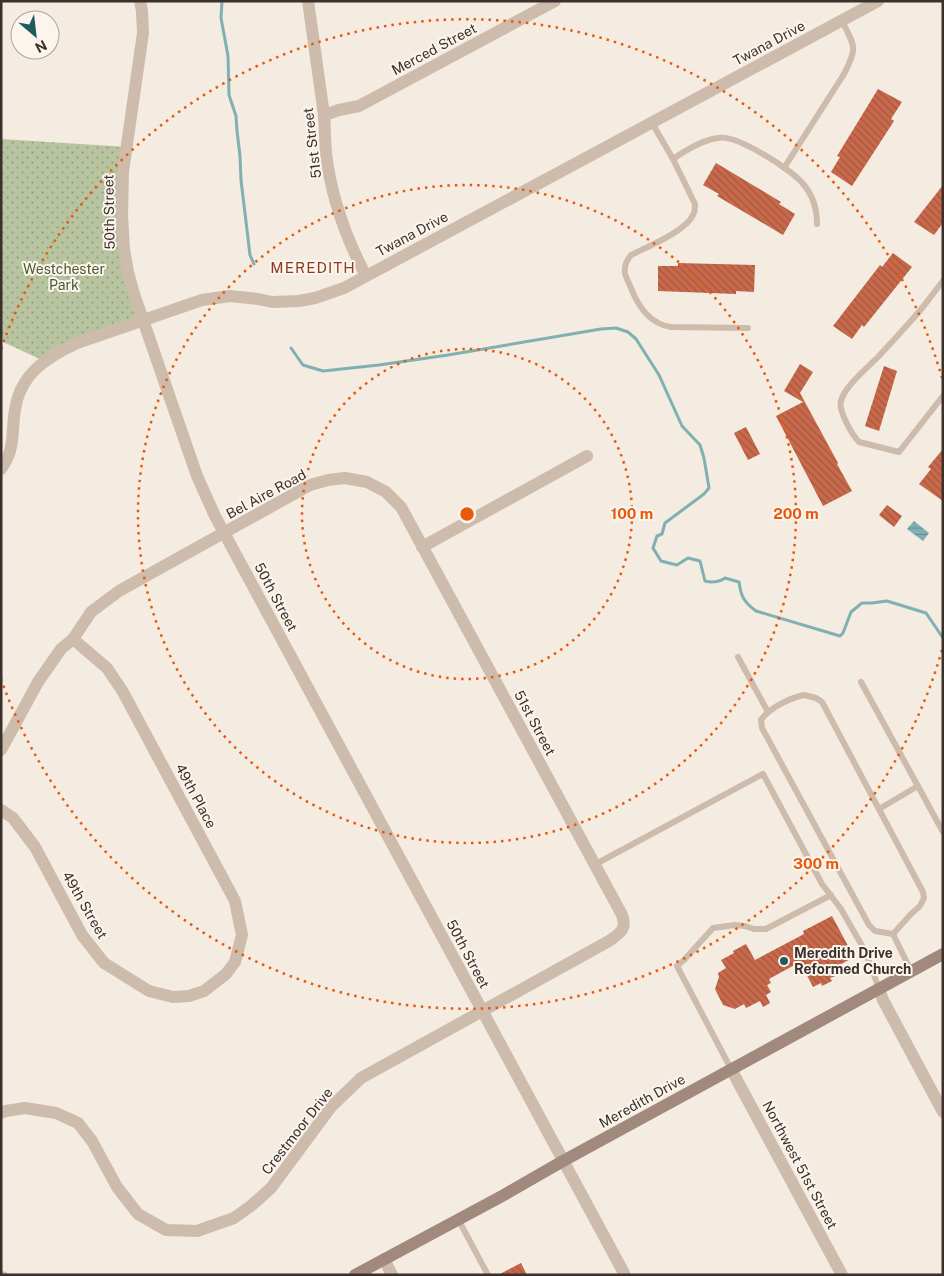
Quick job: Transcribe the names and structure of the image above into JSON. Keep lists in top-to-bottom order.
{
  "streets": {
    "main road": ["Meredith Drive"],
    "street": [
      "Twana Drive",
      "Merced Street",
      "51st Street",
      "50th Street",
      "Bel Aire Road",
      "49th Place",
      "49th Street",
      "Crestmoor Drive",
      "Northwest 51st Street"
    ]
  },
  "crossings": [
    ["Twana Drive", "51st Street"],
    ["Twana Drive", "50th Street"],
    ["Merced Street", "51st Street"],
    ["51st Street", "Bel Aire Road"],
    ["51st Street", "Crestmoor Drive"],
    ["50th Street", "Bel Aire Road"],
    ["50th Street", "Meredith Drive"],
    ["50th Street", "Crestmoor Drive"],
    ["Bel Aire Road", "49th Place"],
    ["49th Place", "49th Street"],
    ["Meredith Drive", "Northwest 51st Street"]
  ],
  "districts": ["MEREDITH"],
  "parks": ["Westchester Park"],
  "places": ["Meredith Drive Reformed Church"],
  "north": "bottom right",
  "rings": ["100 m", "200 m", "300 m"]
}
